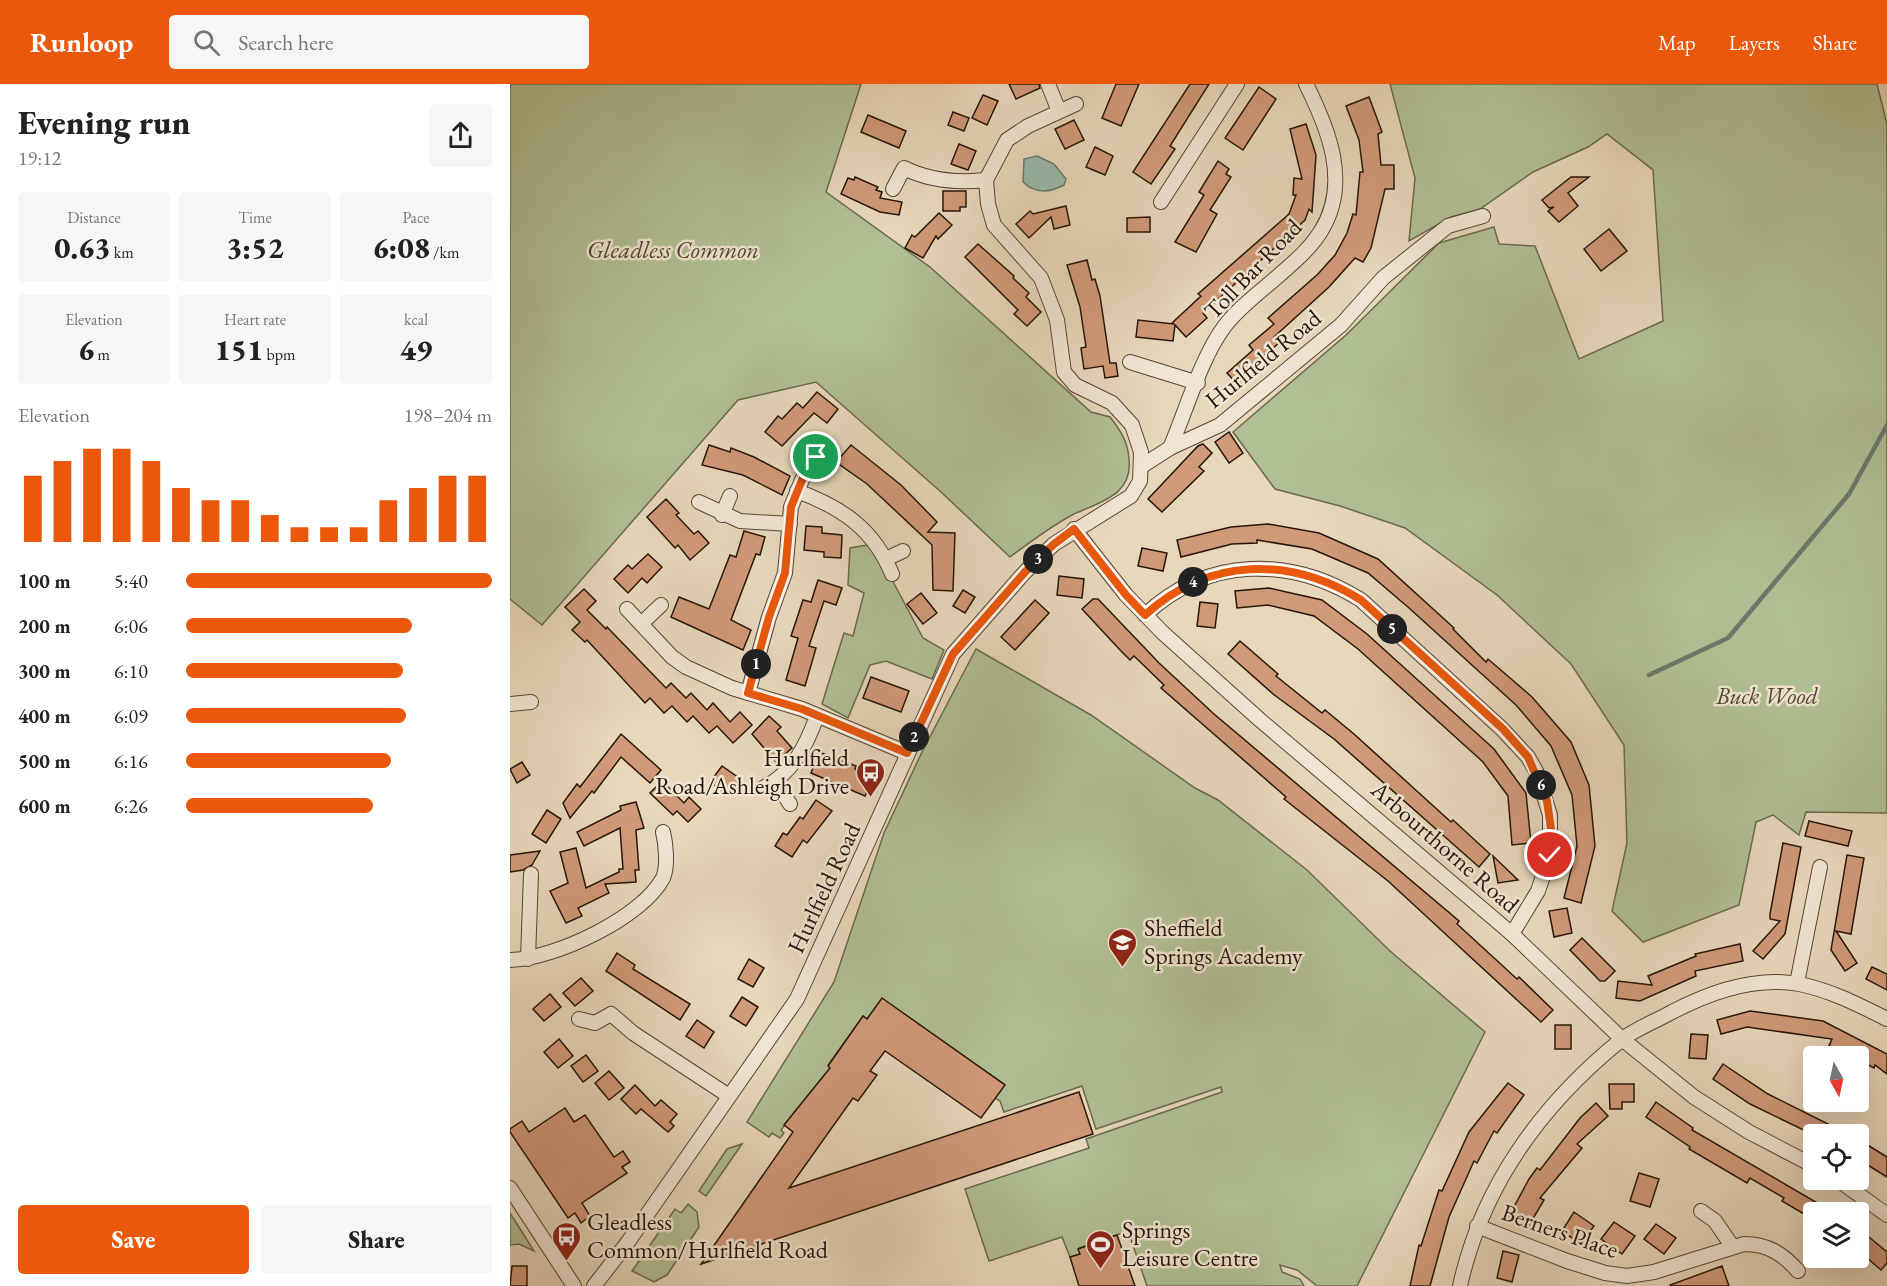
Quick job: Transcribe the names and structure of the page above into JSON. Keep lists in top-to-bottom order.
{
  "streets": {
    "street": [
      "Toll Bar Road",
      "Hurlfield Road",
      "Arbourthorne Road",
      "Berners Place"
    ]
  },
  "crossings": [
    ["Toll Bar Road", "Hurlfield Road"],
    ["Hurlfield Road", "Arbourthorne Road"]
  ],
  "parks": ["Gleadless Common", "Buck Wood"],
  "places": {
    "bus stop": ["Hurlfield Road/Ashleigh Drive", "Gleadless Common/Hurlfield Road"],
    "school or university": ["Sheffield Springs Academy"],
    "sports": ["Springs Leisure Centre"]
  },
  "north": "bottom",
  "page": {
    "header": "Runloop",
    "search": "Search here",
    "nav": ["Map", "Layers", "Share"],
    "heading": ["Evening run", "19:12"],
    "stats": [
      ["Distance", "0.63 km"],
      ["Time", "3:52"],
      ["Pace", "6:08 /km"],
      ["Elevation", "6 m"],
      ["Heart rate", "151 bpm"],
      ["kcal", "49"]
    ],
    "chart": ["Elevation", "198–204 m"],
    "pins": [
      "3",
      "4",
      "5",
      "1",
      "2",
      "6"
    ],
    "list": [
      {
        "name": "100 m",
        "note": "5:40"
      },
      {
        "name": "200 m",
        "note": "6:06"
      },
      {
        "name": "300 m",
        "note": "6:10"
      },
      {
        "name": "400 m",
        "note": "6:09"
      },
      {
        "name": "500 m",
        "note": "6:16"
      },
      {
        "name": "600 m",
        "note": "6:26"
      }
    ],
    "buttons": ["Save", "Share"]
  }
}
